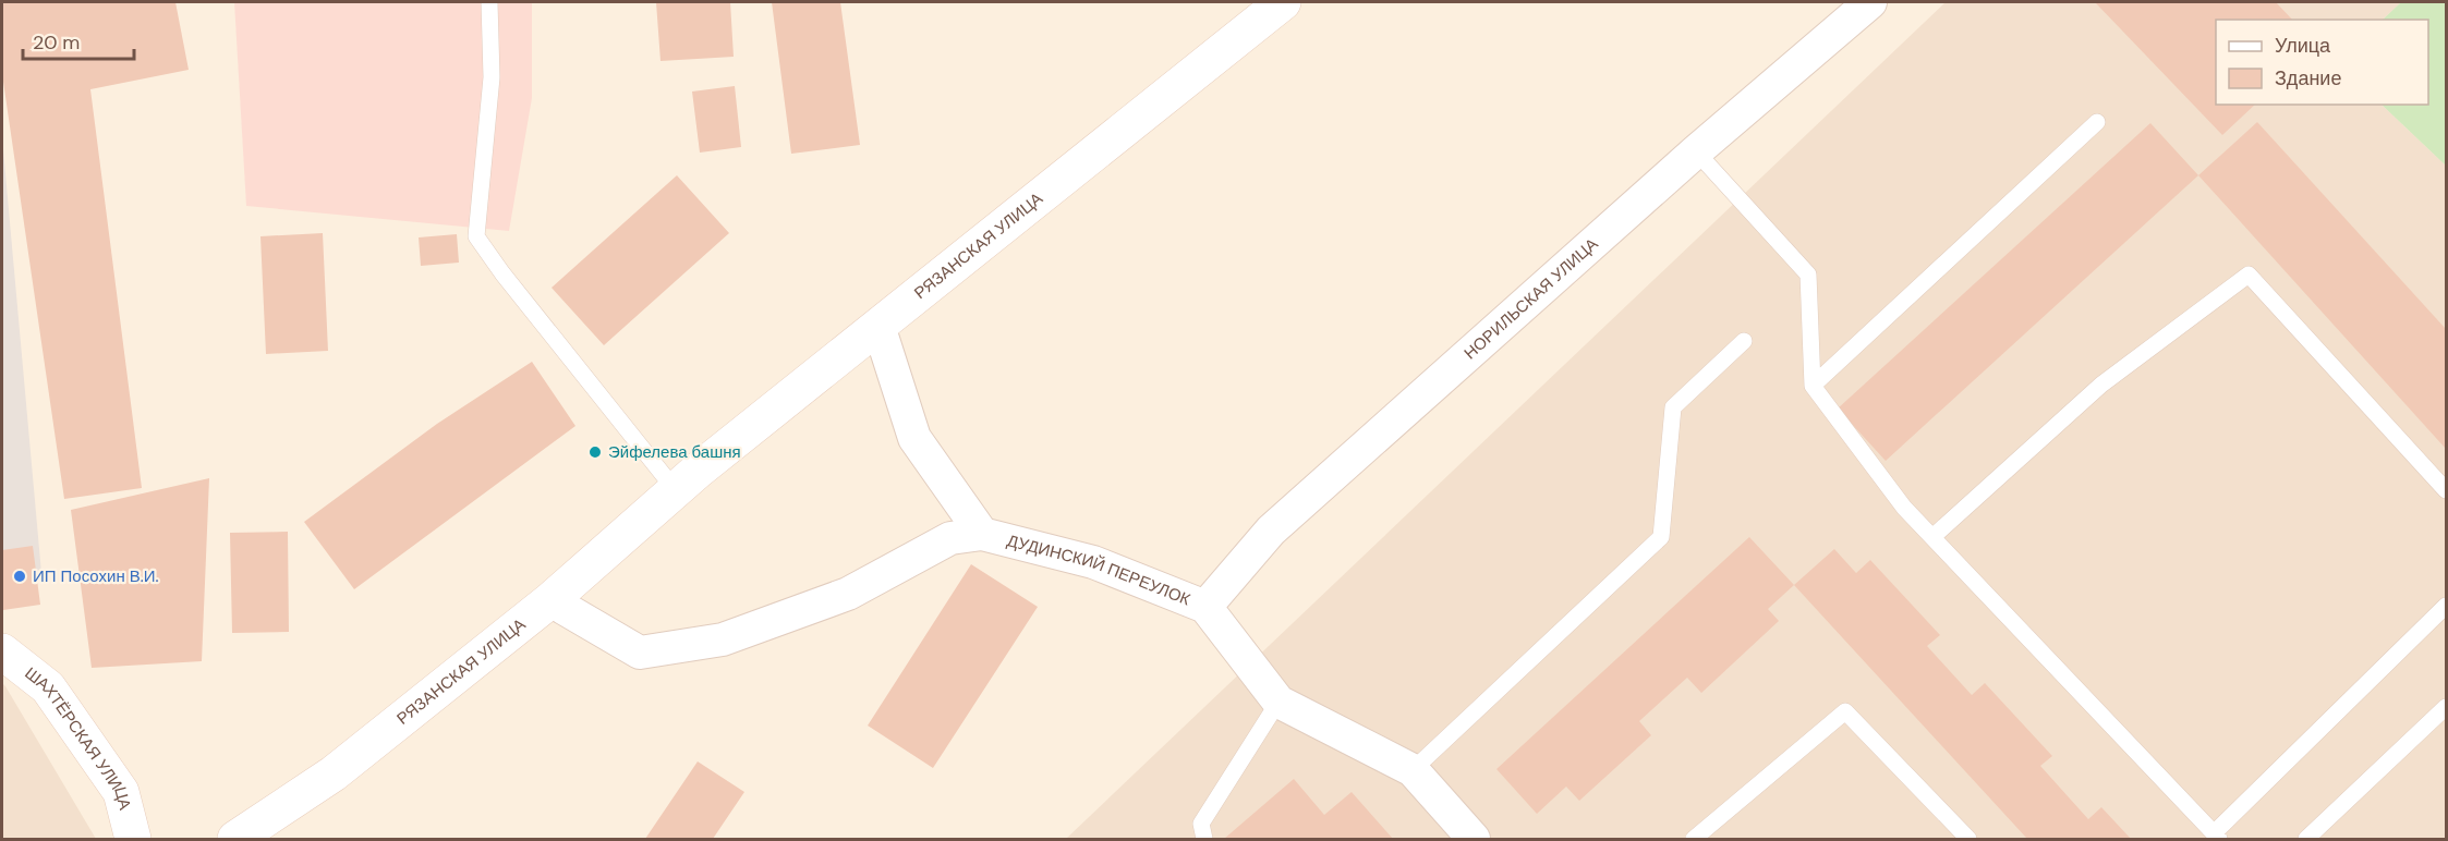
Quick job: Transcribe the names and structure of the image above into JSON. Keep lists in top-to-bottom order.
{
  "streets": {
    "street": [
      "РЯЗАНСКАЯ УЛИЦА",
      "НОРИЛЬСКАЯ УЛИЦА",
      "ДУДИНСКИЙ ПЕРЕУЛОК",
      "ШАХТЁРСКАЯ УЛИЦА"
    ]
  },
  "crossings": [
    ["НОРИЛЬСКАЯ УЛИЦА", "ДУДИНСКИЙ ПЕРЕУЛОК"]
  ],
  "places": ["Эйфелева башня", "ИП Посохин В.И."],
  "legend": ["Улица", "Здание"],
  "scale_bar": "20 m"
}
